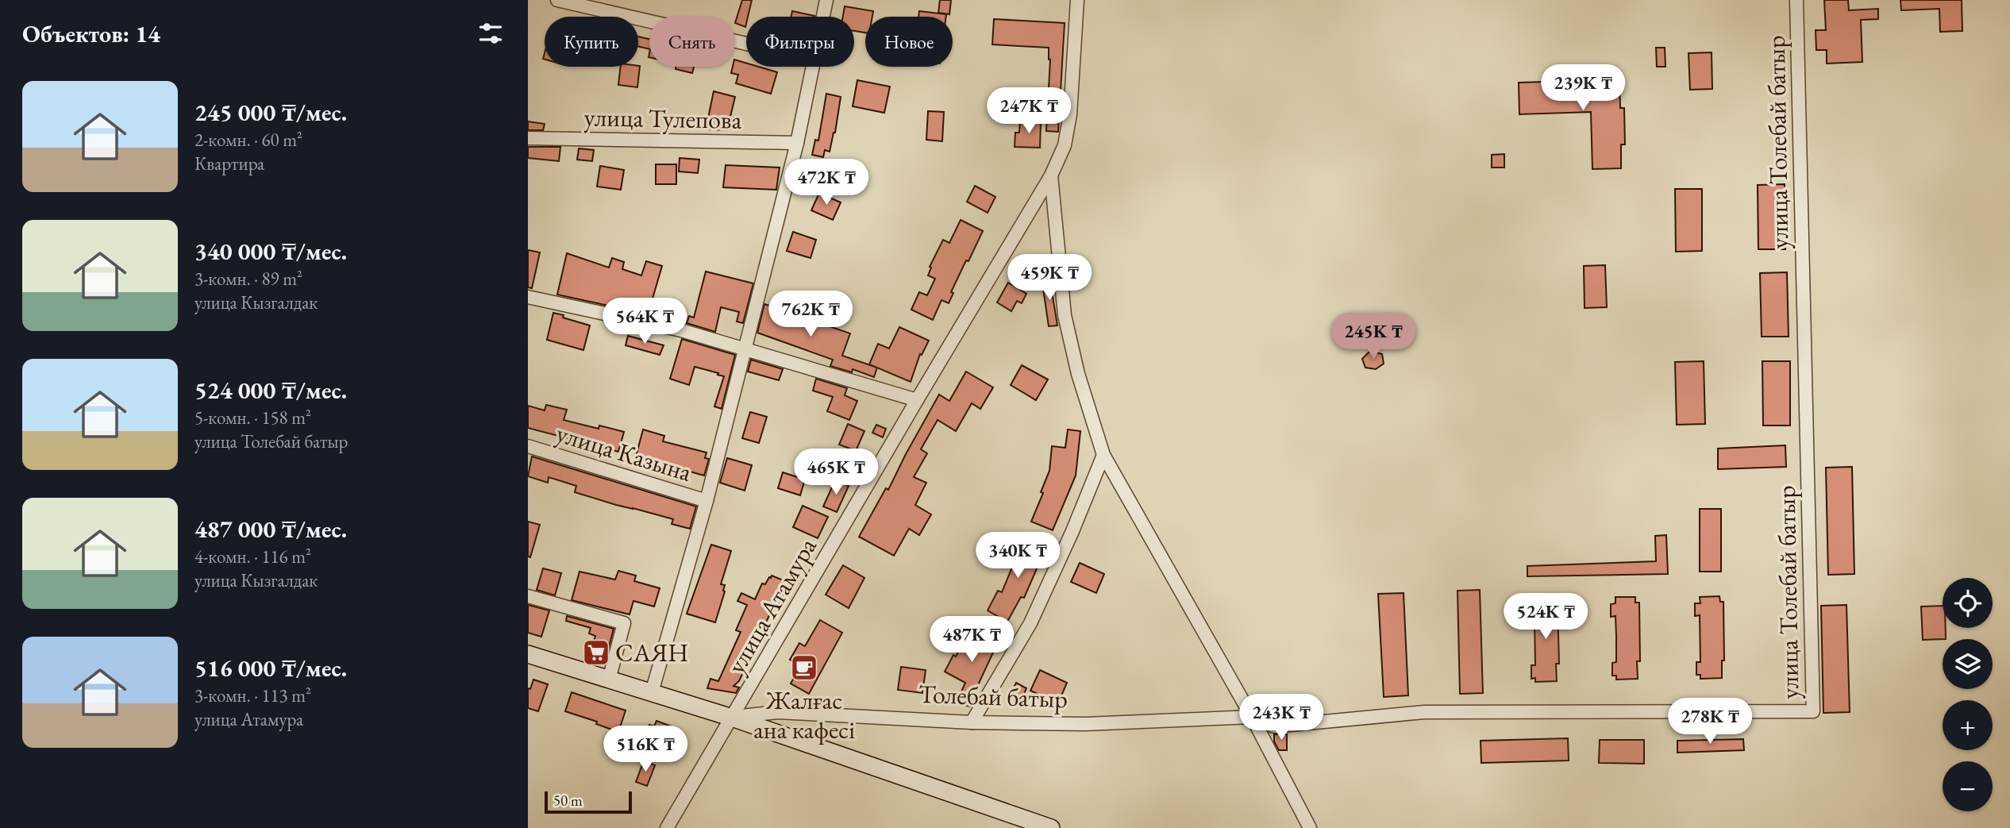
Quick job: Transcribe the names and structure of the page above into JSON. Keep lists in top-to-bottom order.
{
  "streets": {
    "street": [
      "улица Тулепова",
      "улица Толебай батыр",
      "улица Казына",
      "улица Атамура",
      "Толебай батыр"
    ]
  },
  "crossings": [
    ["улица Толебай батыр", "Толебай батыр"],
    ["улица Атамура", "Толебай батыр"]
  ],
  "places": {
    "supermarket": ["САЯН"],
    "cafe": ["Жалғас ана кафесі"]
  },
  "scale_bar": "50 m",
  "page": {
    "heading": "Объектов: 14",
    "chip": [
      "Купить",
      "Снять",
      "Фильтры",
      "Новое"
    ],
    "price": [
      "239K ₸",
      "247K ₸",
      "472K ₸",
      "459K ₸",
      "762K ₸",
      "564K ₸",
      "245K ₸",
      "465K ₸",
      "340K ₸",
      "524K ₸",
      "487K ₸",
      "243K ₸",
      "278K ₸",
      "516K ₸"
    ],
    "list": [
      {
        "name": "245 000 ₸/мес.",
        "note": "2-комн. · 60 m² · Квартира"
      },
      {
        "name": "340 000 ₸/мес.",
        "note": "3-комн. · 89 m² · улица Кызгалдак"
      },
      {
        "name": "524 000 ₸/мес.",
        "note": "5-комн. · 158 m² · улица Толебай батыр"
      },
      {
        "name": "487 000 ₸/мес.",
        "note": "4-комн. · 116 m² · улица Кызгалдак"
      },
      {
        "name": "516 000 ₸/мес.",
        "note": "3-комн. · 113 m² · улица Атамура"
      }
    ],
    "map_buttons": ["+", "−"],
    "scale": "50 m"
  }
}
